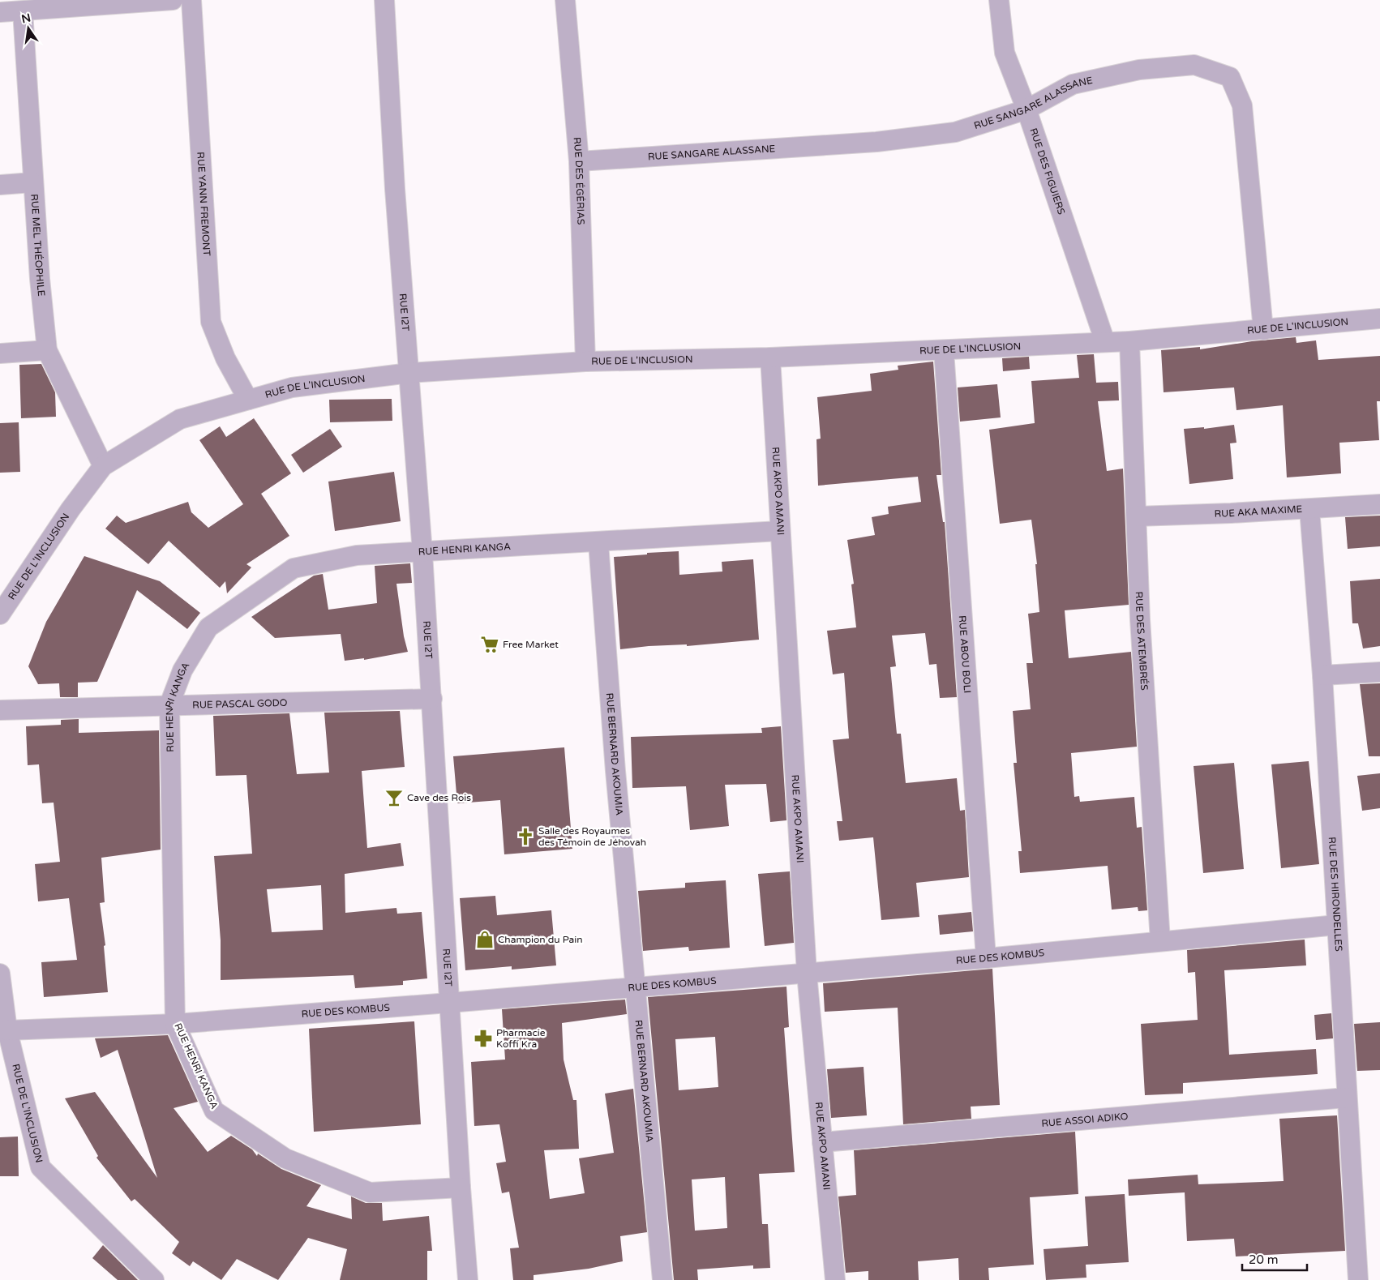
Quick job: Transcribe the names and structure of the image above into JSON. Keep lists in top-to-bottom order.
{
  "streets": {
    "street": [
      "RUE SANGARE ALASSANE",
      "RUE DES FIGUIERS",
      "RUE DES ÉGÉRIAS",
      "RUE YANN FREMONT",
      "RUE MEL THÉOPHILE",
      "RUE I2T",
      "RUE DE L'INCLUSION",
      "RUE AKPO AMANI",
      "RUE AKA MAXIME",
      "RUE HENRI KANGA",
      "RUE DES ATEMBRÉS",
      "RUE ABOU BOLI",
      "RUE PASCAL GODO",
      "RUE BERNARD AKOUMIA",
      "RUE DES HIRONDELLES",
      "RUE DES KOMBUS",
      "RUE ASSOI ADIKO"
    ]
  },
  "crossings": [
    ["RUE SANGARE ALASSANE", "RUE DES FIGUIERS"],
    ["RUE SANGARE ALASSANE", "RUE DES ÉGÉRIAS"],
    ["RUE SANGARE ALASSANE", "RUE DE L'INCLUSION"],
    ["RUE DES FIGUIERS", "RUE DE L'INCLUSION"],
    ["RUE DES ÉGÉRIAS", "RUE DE L'INCLUSION"],
    ["RUE YANN FREMONT", "RUE DE L'INCLUSION"],
    ["RUE MEL THÉOPHILE", "RUE DE L'INCLUSION"],
    ["RUE I2T", "RUE DE L'INCLUSION"],
    ["RUE I2T", "RUE HENRI KANGA"],
    ["RUE I2T", "RUE PASCAL GODO"],
    ["RUE I2T", "RUE DES KOMBUS"],
    ["RUE DE L'INCLUSION", "RUE AKPO AMANI"],
    ["RUE DE L'INCLUSION", "RUE DES ATEMBRÉS"],
    ["RUE DE L'INCLUSION", "RUE ABOU BOLI"],
    ["RUE DE L'INCLUSION", "RUE DES KOMBUS"],
    ["RUE AKPO AMANI", "RUE HENRI KANGA"],
    ["RUE AKPO AMANI", "RUE DES KOMBUS"],
    ["RUE AKPO AMANI", "RUE ASSOI ADIKO"],
    ["RUE AKA MAXIME", "RUE DES ATEMBRÉS"],
    ["RUE AKA MAXIME", "RUE DES HIRONDELLES"],
    ["RUE HENRI KANGA", "RUE PASCAL GODO"],
    ["RUE HENRI KANGA", "RUE BERNARD AKOUMIA"],
    ["RUE HENRI KANGA", "RUE DES KOMBUS"],
    ["RUE DES ATEMBRÉS", "RUE DES KOMBUS"],
    ["RUE ABOU BOLI", "RUE DES KOMBUS"],
    ["RUE BERNARD AKOUMIA", "RUE DES KOMBUS"],
    ["RUE DES HIRONDELLES", "RUE DES KOMBUS"],
    ["RUE DES HIRONDELLES", "RUE ASSOI ADIKO"]
  ],
  "places": {
    "supermarket": ["Free Market"],
    "bar": ["Cave des Rois"],
    "church": ["Salle des Royaumes des Témoin de Jéhovah"],
    "shop": ["Champion du Pain"],
    "pharmacy": ["Pharmacie Koffi Kra"]
  },
  "scale_bar": "20 m",
  "north": "top"
}
